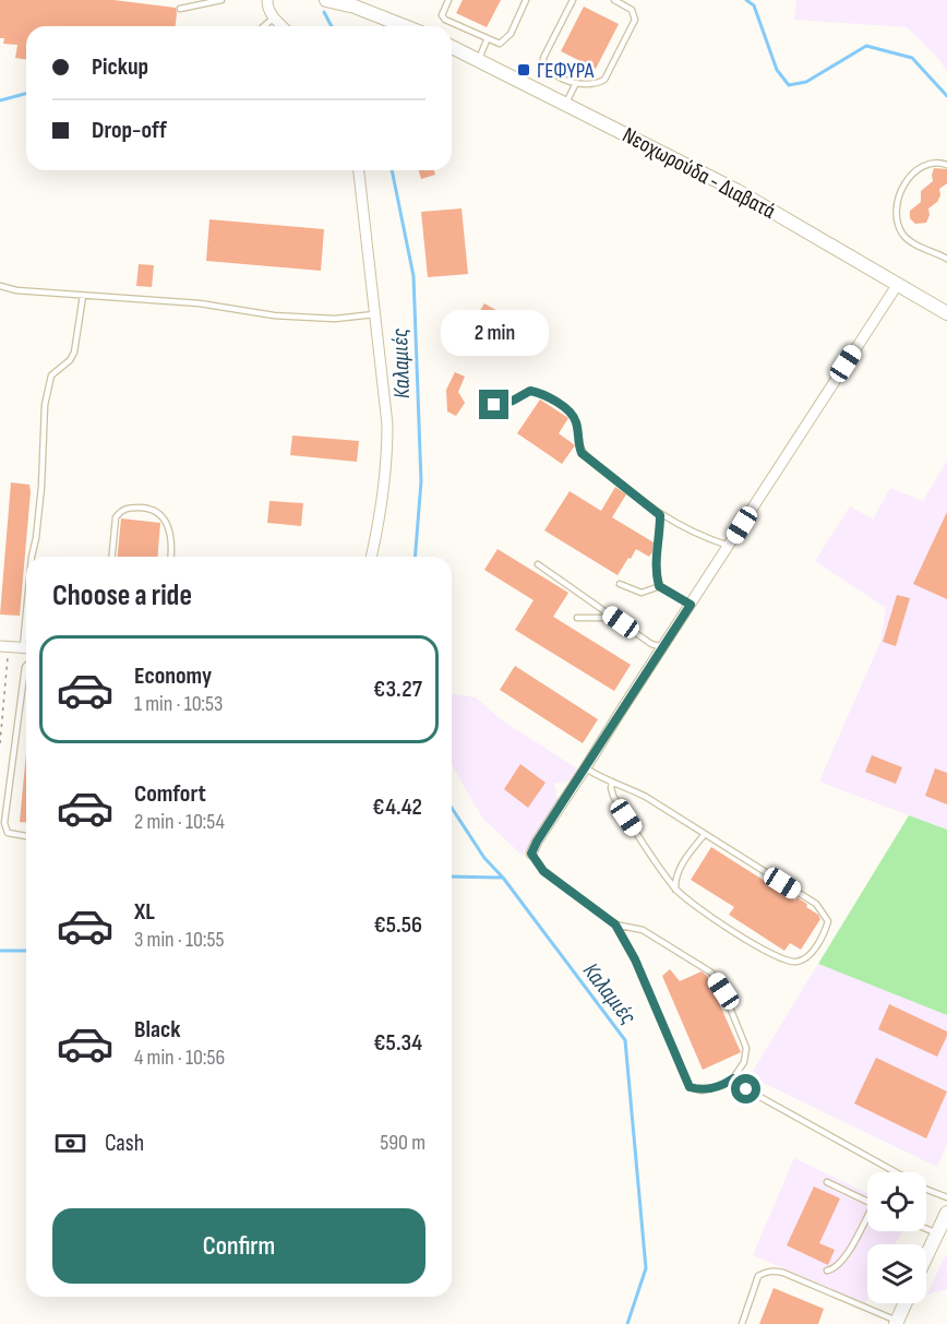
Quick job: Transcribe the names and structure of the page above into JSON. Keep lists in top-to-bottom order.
{
  "streets": {
    "street": ["Νεοχωρούδα - Διαβατά"]
  },
  "water": ["Καλαμιές"],
  "places": {
    "transit": ["ΓΕΦΥΡΑ"]
  },
  "page": {
    "banner": ["Pickup", "Drop-off"],
    "bubble": "2 min",
    "heading": "Choose a ride",
    "list": [
      {
        "name": "Economy",
        "note": "1 min · 10:53",
        "value": "€3.27"
      },
      {
        "name": "Comfort",
        "note": "2 min · 10:54",
        "value": "€4.42"
      },
      {
        "name": "XL",
        "note": "3 min · 10:55",
        "value": "€5.56"
      },
      {
        "name": "Black",
        "note": "4 min · 10:56",
        "value": "€5.34"
      }
    ],
    "pay": ["Cash", "590 m"],
    "buttons": "Confirm"
  }
}
